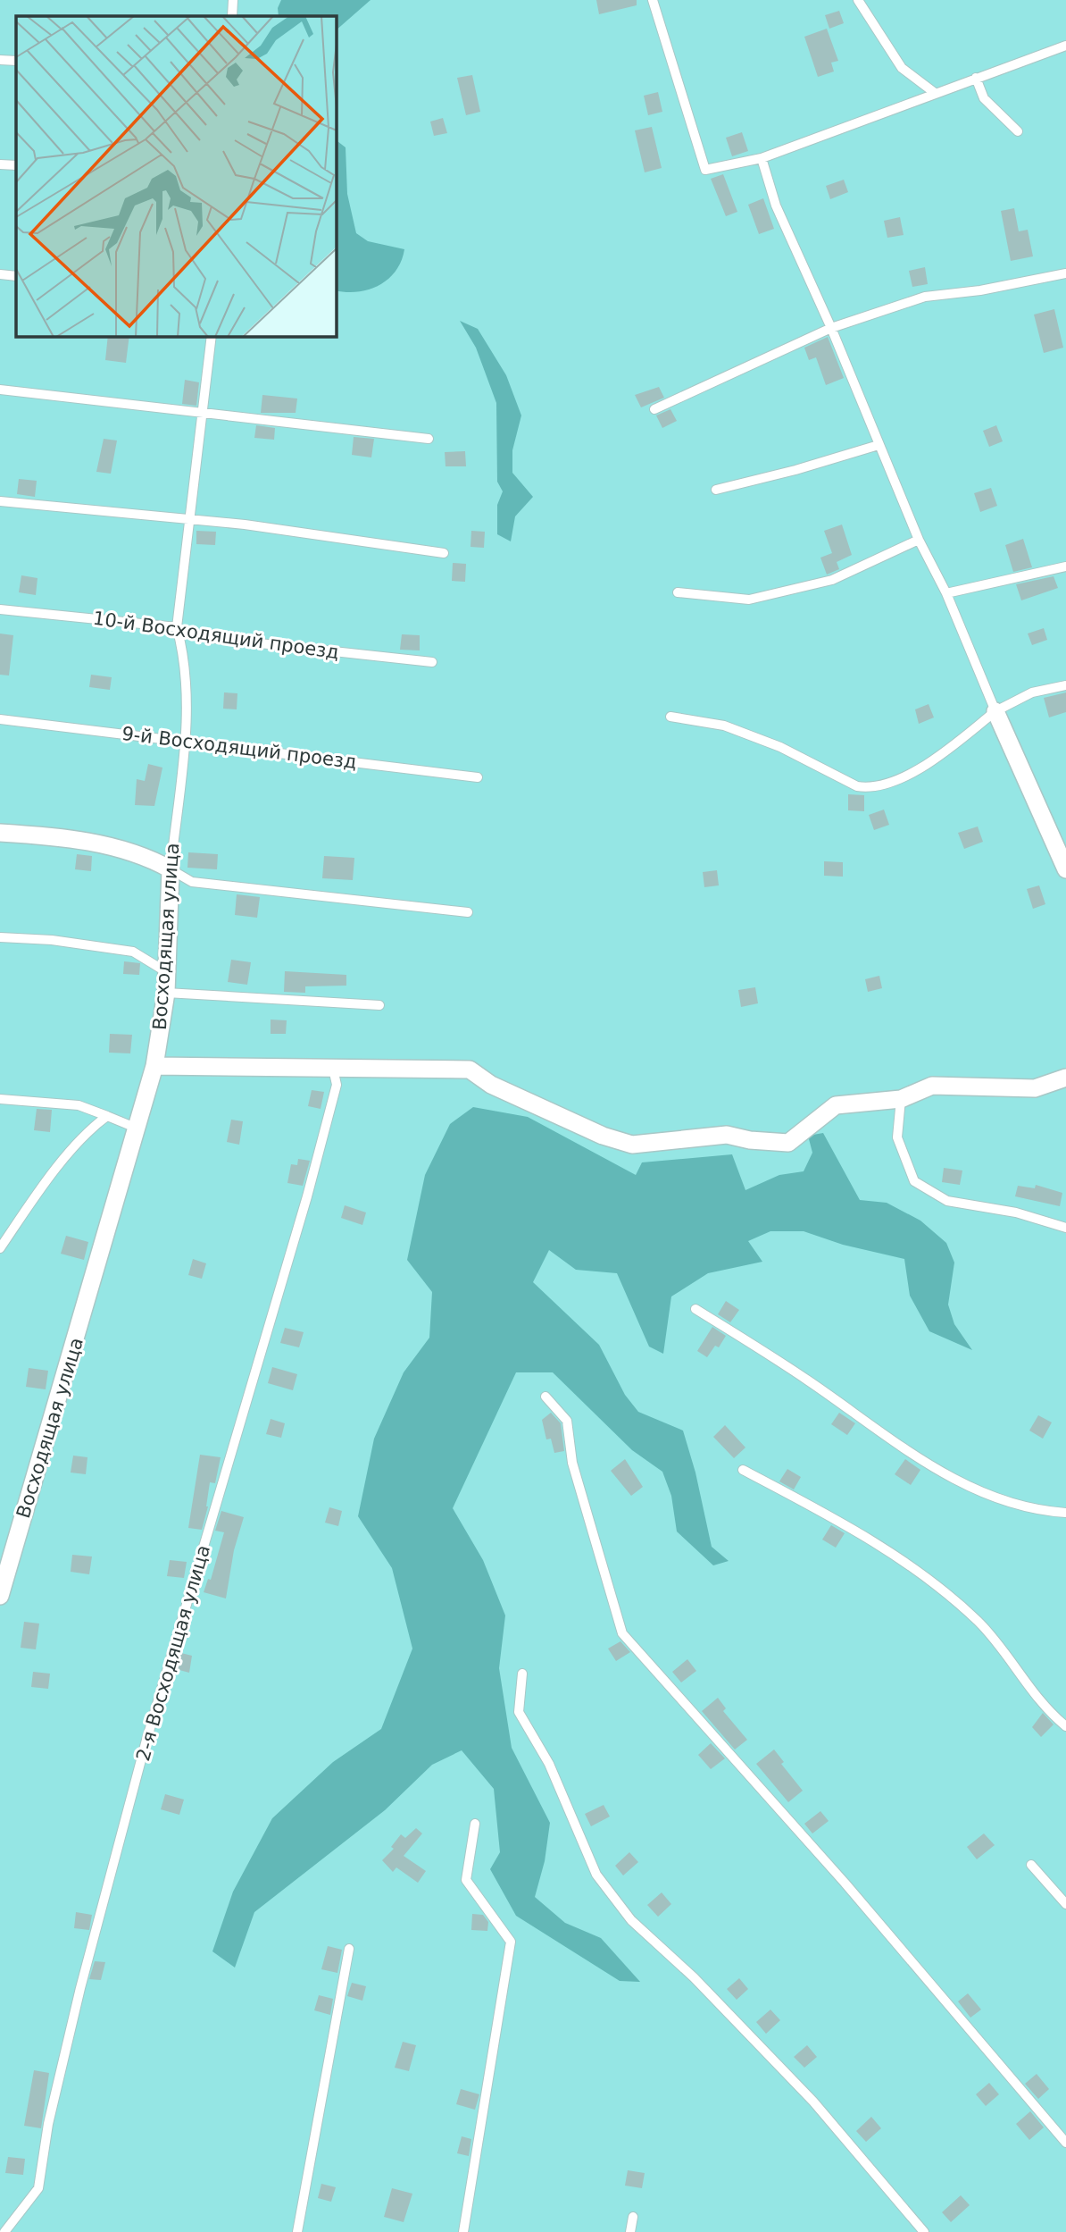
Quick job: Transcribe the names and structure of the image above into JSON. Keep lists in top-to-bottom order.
{
  "streets": {
    "street": ["Восходящая улица"],
    "lane": ["10-й Восходящий проезд", "9-й Восходящий проезд", "2-я Восходящая улица"]
  },
  "crossings": [
    ["10-й Восходящий проезд", "Восходящая улица"],
    ["9-й Восходящий проезд", "Восходящая улица"]
  ]
}
